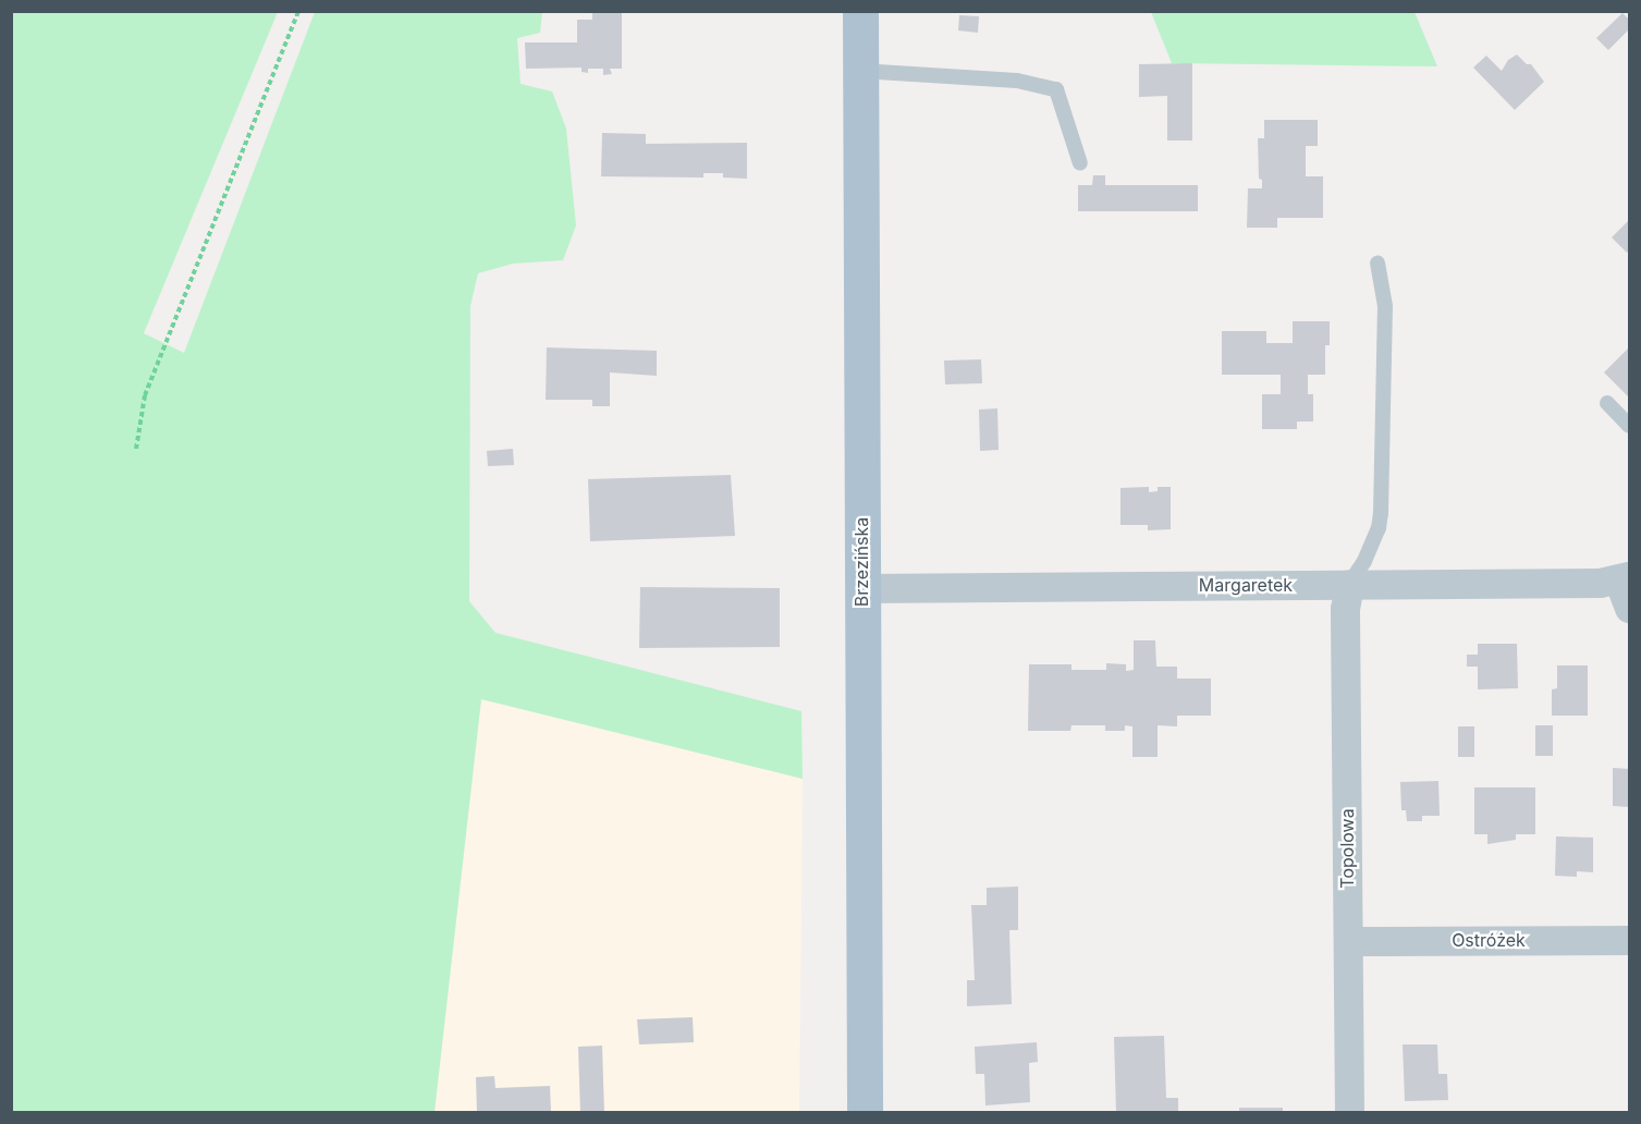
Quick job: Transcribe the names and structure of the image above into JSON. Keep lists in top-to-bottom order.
{
  "streets": {
    "main road": ["Brzezińska"],
    "street": ["Margaretek", "Topolowa", "Ostróżek"]
  },
  "crossings": [
    ["Brzezińska", "Margaretek"],
    ["Margaretek", "Topolowa"],
    ["Topolowa", "Ostróżek"]
  ]
}
